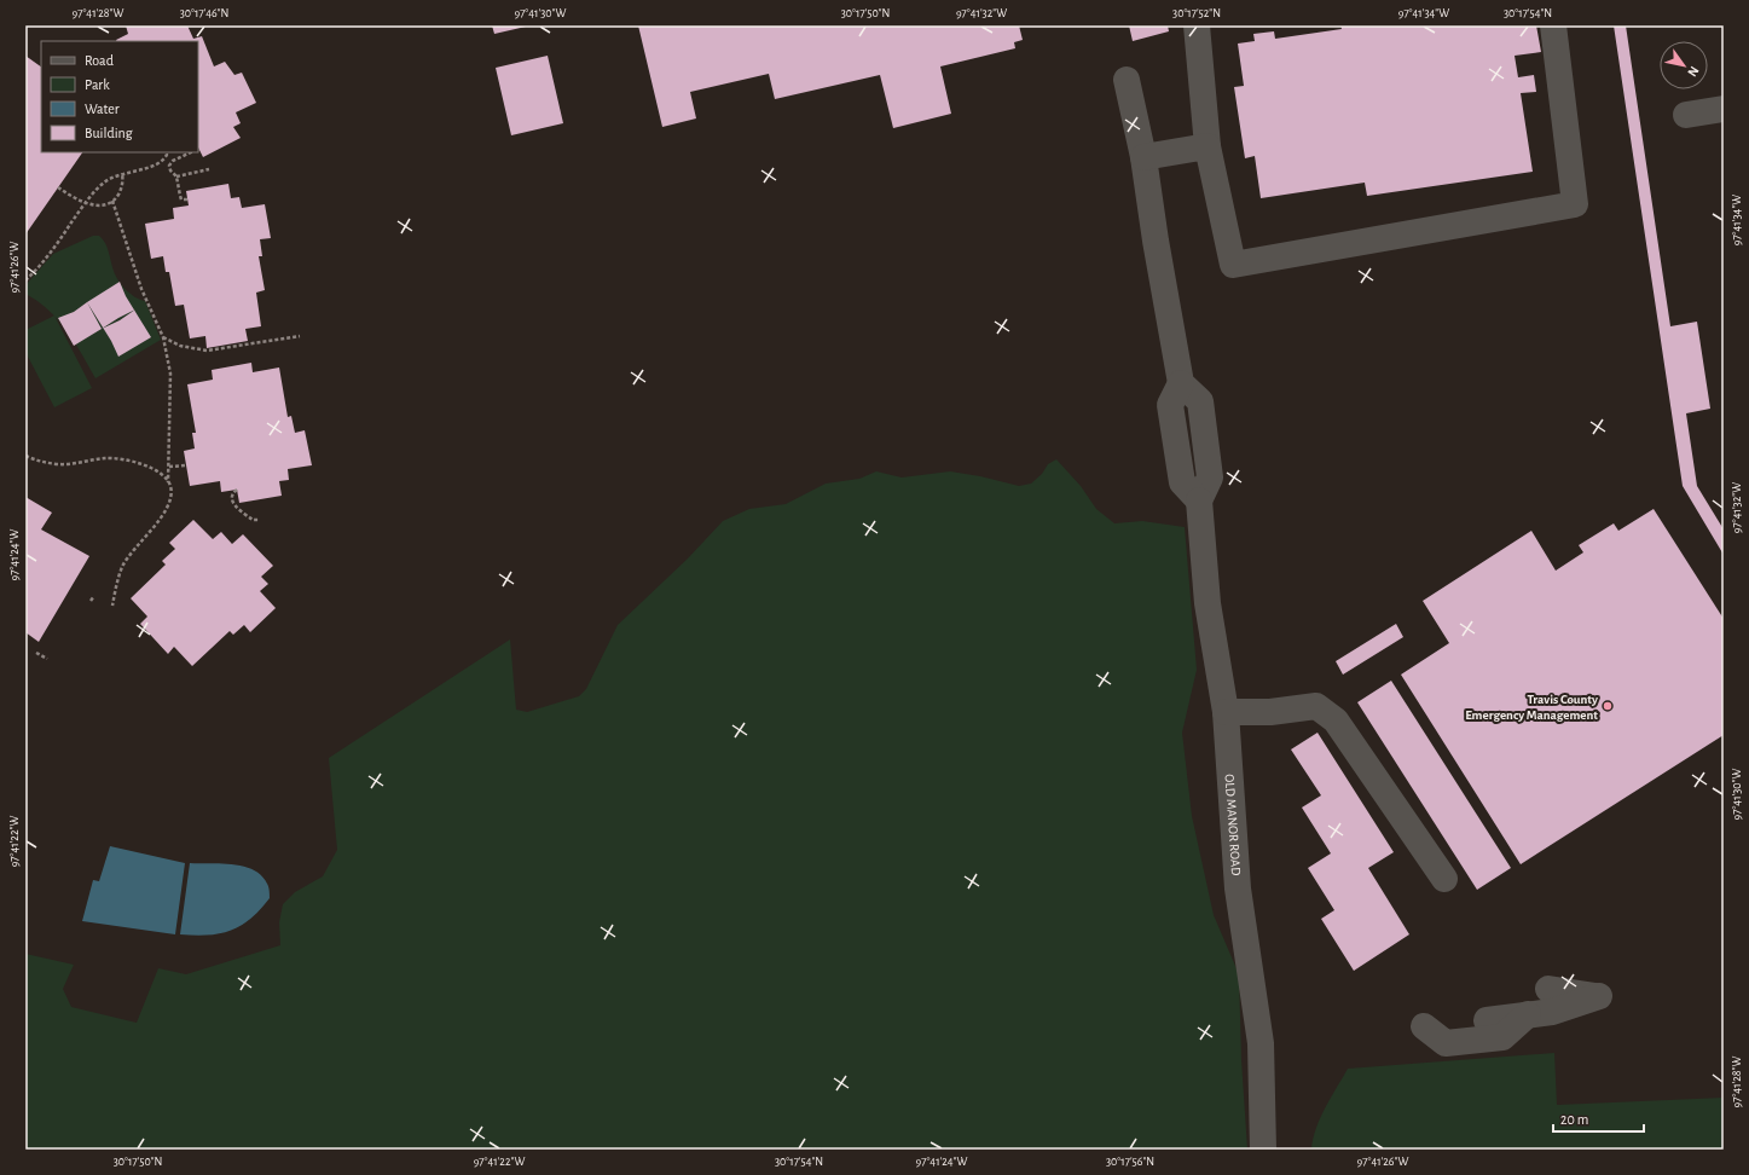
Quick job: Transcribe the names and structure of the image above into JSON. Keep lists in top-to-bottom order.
{
  "streets": {
    "street": ["OLD MANOR ROAD"]
  },
  "places": ["Travis County Emergency Management"],
  "legend": [
    "Road",
    "Park",
    "Water",
    "Building"
  ],
  "scale_bar": "20 m",
  "north": "bottom right",
  "coordinates": [
    "97°41'28\"W",
    "30°17'46\"N",
    "97°41'30\"W",
    "30°17'50\"N",
    "97°41'32\"W",
    "30°17'52\"N",
    "97°41'34\"W",
    "30°17'54\"N",
    "97°41'26\"W",
    "97°41'24\"W",
    "97°41'22\"W",
    "30°17'56\"N"
  ]
}
